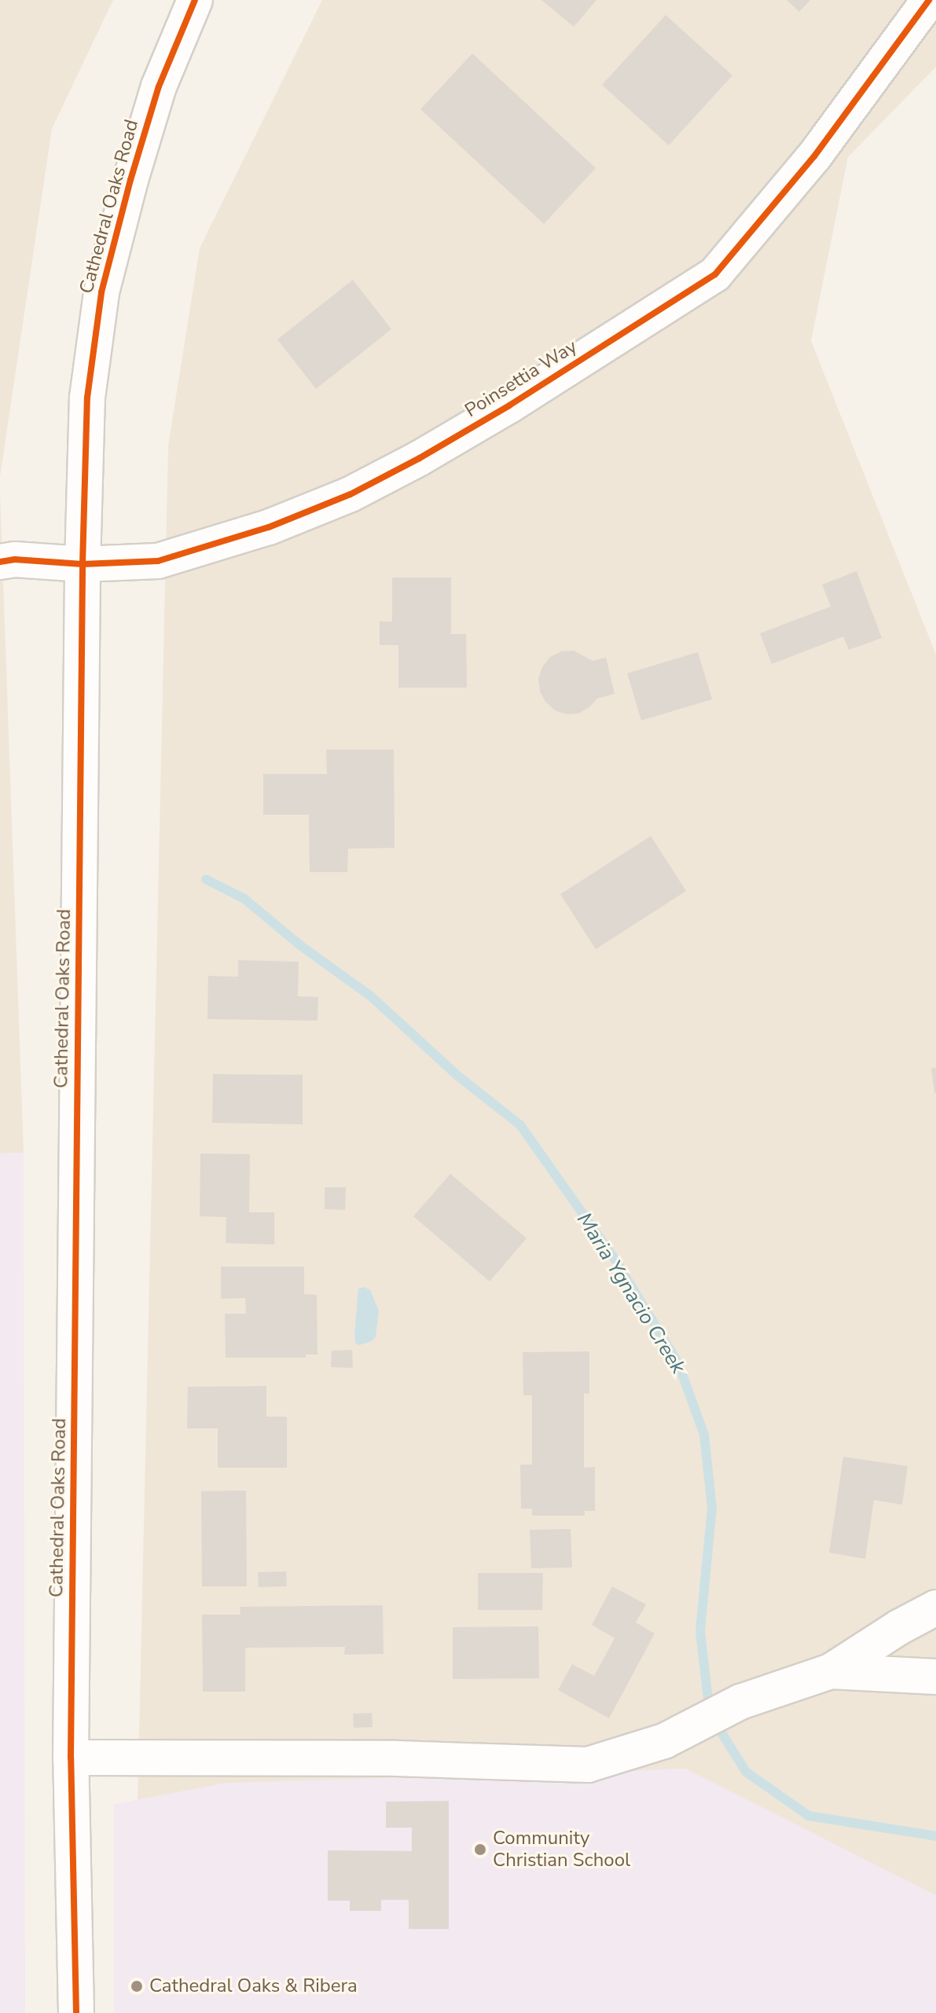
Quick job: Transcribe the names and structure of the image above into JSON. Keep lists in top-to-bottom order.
{
  "streets": {
    "street": ["Cathedral Oaks Road", "Poinsettia Way"]
  },
  "crossings": [
    ["Cathedral Oaks Road", "Poinsettia Way"]
  ],
  "water": ["Maria Ygnacio Creek"],
  "places": ["Community Christian School", "Cathedral Oaks & Ribera"]
}
